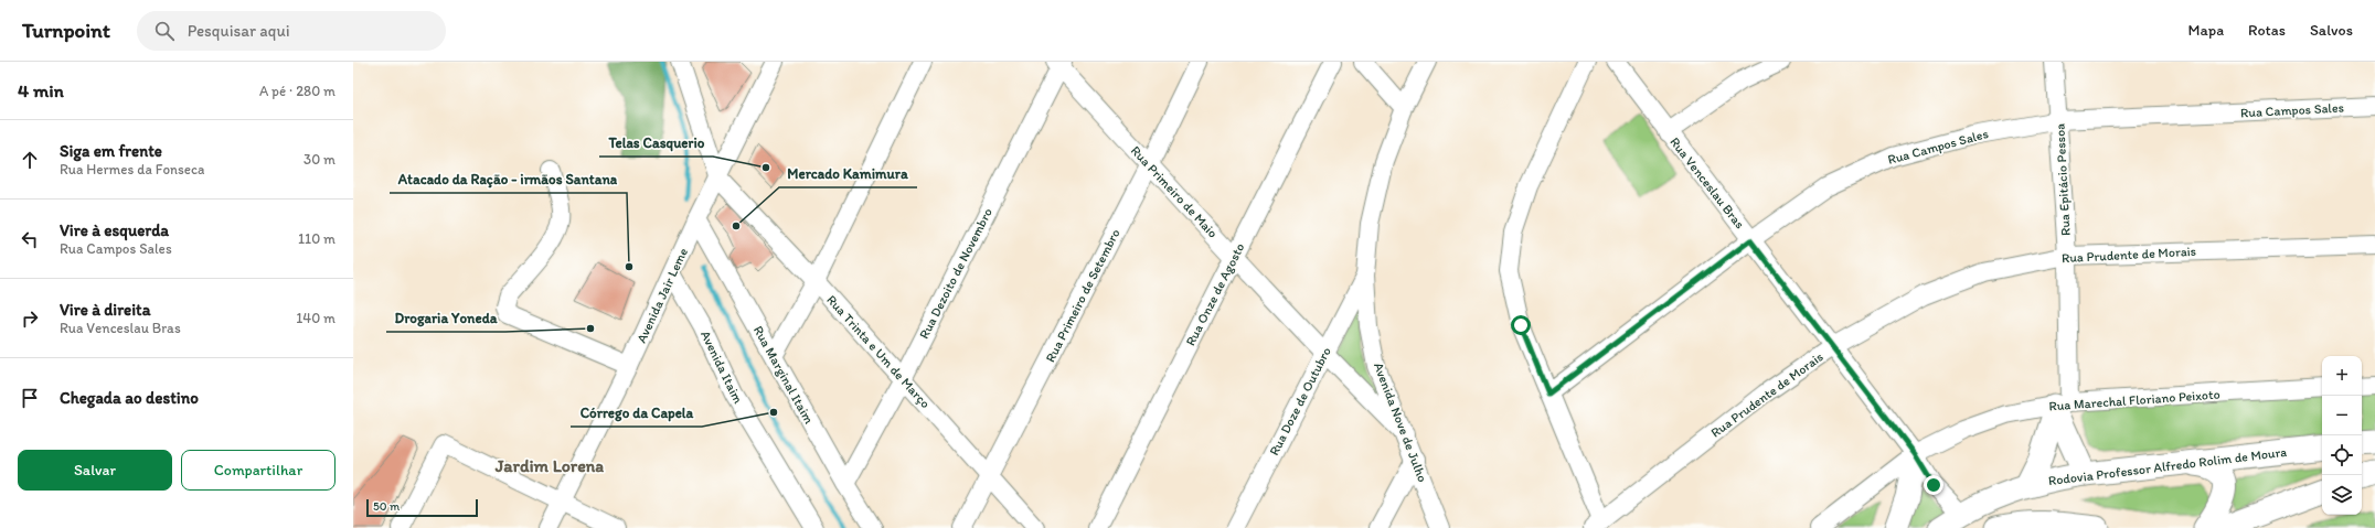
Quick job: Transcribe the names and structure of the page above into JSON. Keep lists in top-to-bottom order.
{
  "streets": {
    "main road": ["Rodovia Professor Alfredo Rolim de Moura"],
    "street": [
      "Rua Campos Sales",
      "Rua Epitácio Pessoa",
      "Rua Venceslau Bras",
      "Rua Primeiro de Maio",
      "Rua Prudente de Morais",
      "Rua Dezoito de Novembro",
      "Rua Onze de Agosto",
      "Avenida Jair Leme",
      "Rua Primeiro de Setembro",
      "Rua Trinta e Um de Março",
      "Avenida Itaim",
      "Rua Marginal Itaim",
      "Rua Marechal Floriano Peixoto",
      "Rua Doze de Outubro",
      "Avenida Nove de Julho"
    ]
  },
  "crossings": [
    ["Rua Campos Sales", "Rua Epitácio Pessoa"],
    ["Rua Campos Sales", "Rua Venceslau Bras"],
    ["Rua Epitácio Pessoa", "Rua Prudente de Morais"],
    ["Rua Epitácio Pessoa", "Rua Marechal Floriano Peixoto"],
    ["Rua Venceslau Bras", "Rua Prudente de Morais"],
    ["Rua Venceslau Bras", "Rua Marechal Floriano Peixoto"],
    ["Rua Venceslau Bras", "Rodovia Professor Alfredo Rolim de Moura"],
    ["Rua Primeiro de Maio", "Rua Dezoito de Novembro"],
    ["Rua Primeiro de Maio", "Rua Onze de Agosto"],
    ["Rua Primeiro de Maio", "Rua Primeiro de Setembro"],
    ["Rua Primeiro de Maio", "Rua Doze de Outubro"],
    ["Rua Primeiro de Maio", "Avenida Nove de Julho"],
    ["Rua Dezoito de Novembro", "Rua Trinta e Um de Março"],
    ["Rua Dezoito de Novembro", "Rua Marginal Itaim"],
    ["Avenida Jair Leme", "Rua Trinta e Um de Março"],
    ["Avenida Jair Leme", "Avenida Itaim"],
    ["Avenida Jair Leme", "Rua Marginal Itaim"],
    ["Rua Primeiro de Setembro", "Rua Trinta e Um de Março"],
    ["Rua Doze de Outubro", "Avenida Nove de Julho"]
  ],
  "districts": ["Jardim Lorena"],
  "places": [
    "Telas Casquerio",
    "Mercado Kamimura",
    "Atacado da Ração - irmãos Santana",
    "Drogaria Yoneda",
    "Córrego da Capela"
  ],
  "scale_bar": "50 m",
  "page": {
    "header": "Turnpoint",
    "search": "Pesquisar aqui",
    "nav": ["Mapa", "Rotas", "Salvos"],
    "heading": ["4 min", "A pé · 280 m"],
    "list": [
      ["Siga em frente", "Rua Hermes da Fonseca", "30 m"],
      ["Vire à esquerda", "Rua Campos Sales", "110 m"],
      ["Vire à direita", "Rua Venceslau Bras", "140 m"],
      "Chegada ao destino"
    ],
    "map_buttons": ["+", "−"],
    "buttons": ["Salvar", "Compartilhar"],
    "scale": "50 m"
  }
}
